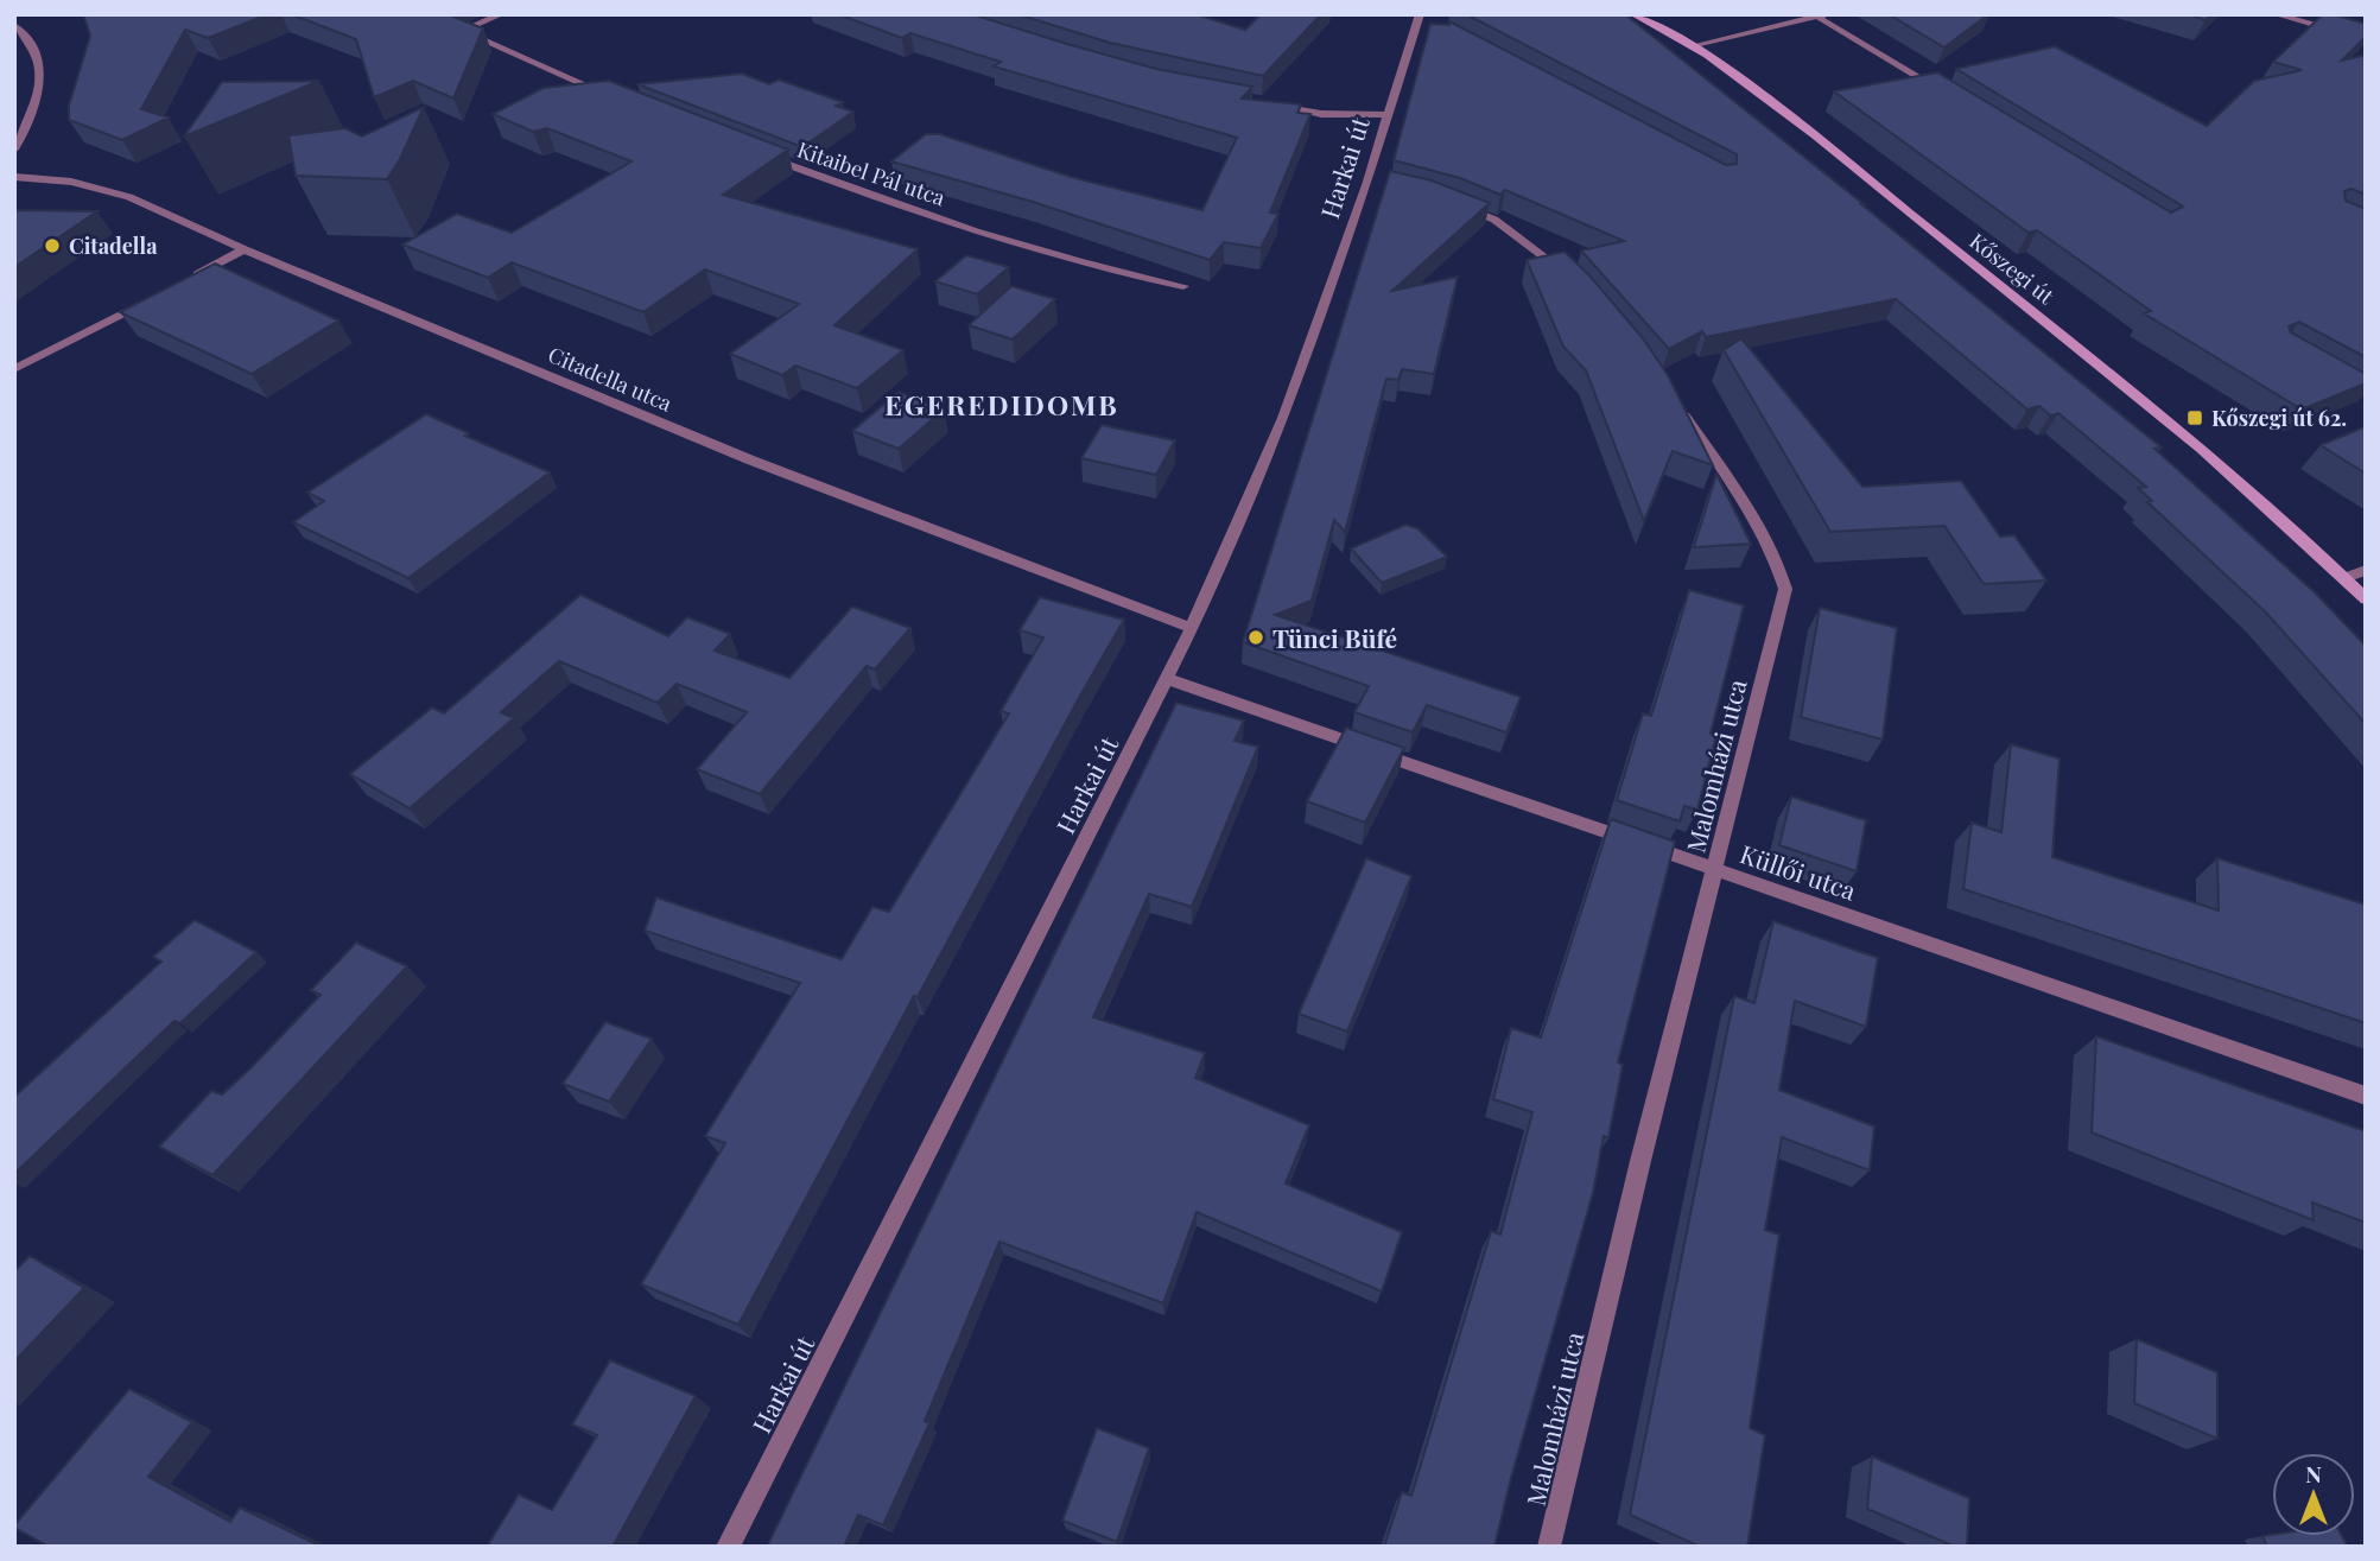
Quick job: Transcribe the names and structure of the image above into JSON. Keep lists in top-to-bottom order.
{
  "streets": {
    "main road": ["Kőszegi út"],
    "street": [
      "Harkai út",
      "Kitaibel Pál utca",
      "Citadella utca",
      "Malomházi utca",
      "Küllői utca"
    ]
  },
  "crossings": [
    ["Harkai út", "Citadella utca"],
    ["Harkai út", "Küllői utca"],
    ["Malomházi utca", "Küllői utca"]
  ],
  "districts": ["EGEREDIDOMB"],
  "places": {
    "other": ["Citadella", "Tünci Büfé"],
    "transit": ["Kőszegi út 62."]
  },
  "north": "top"
}
